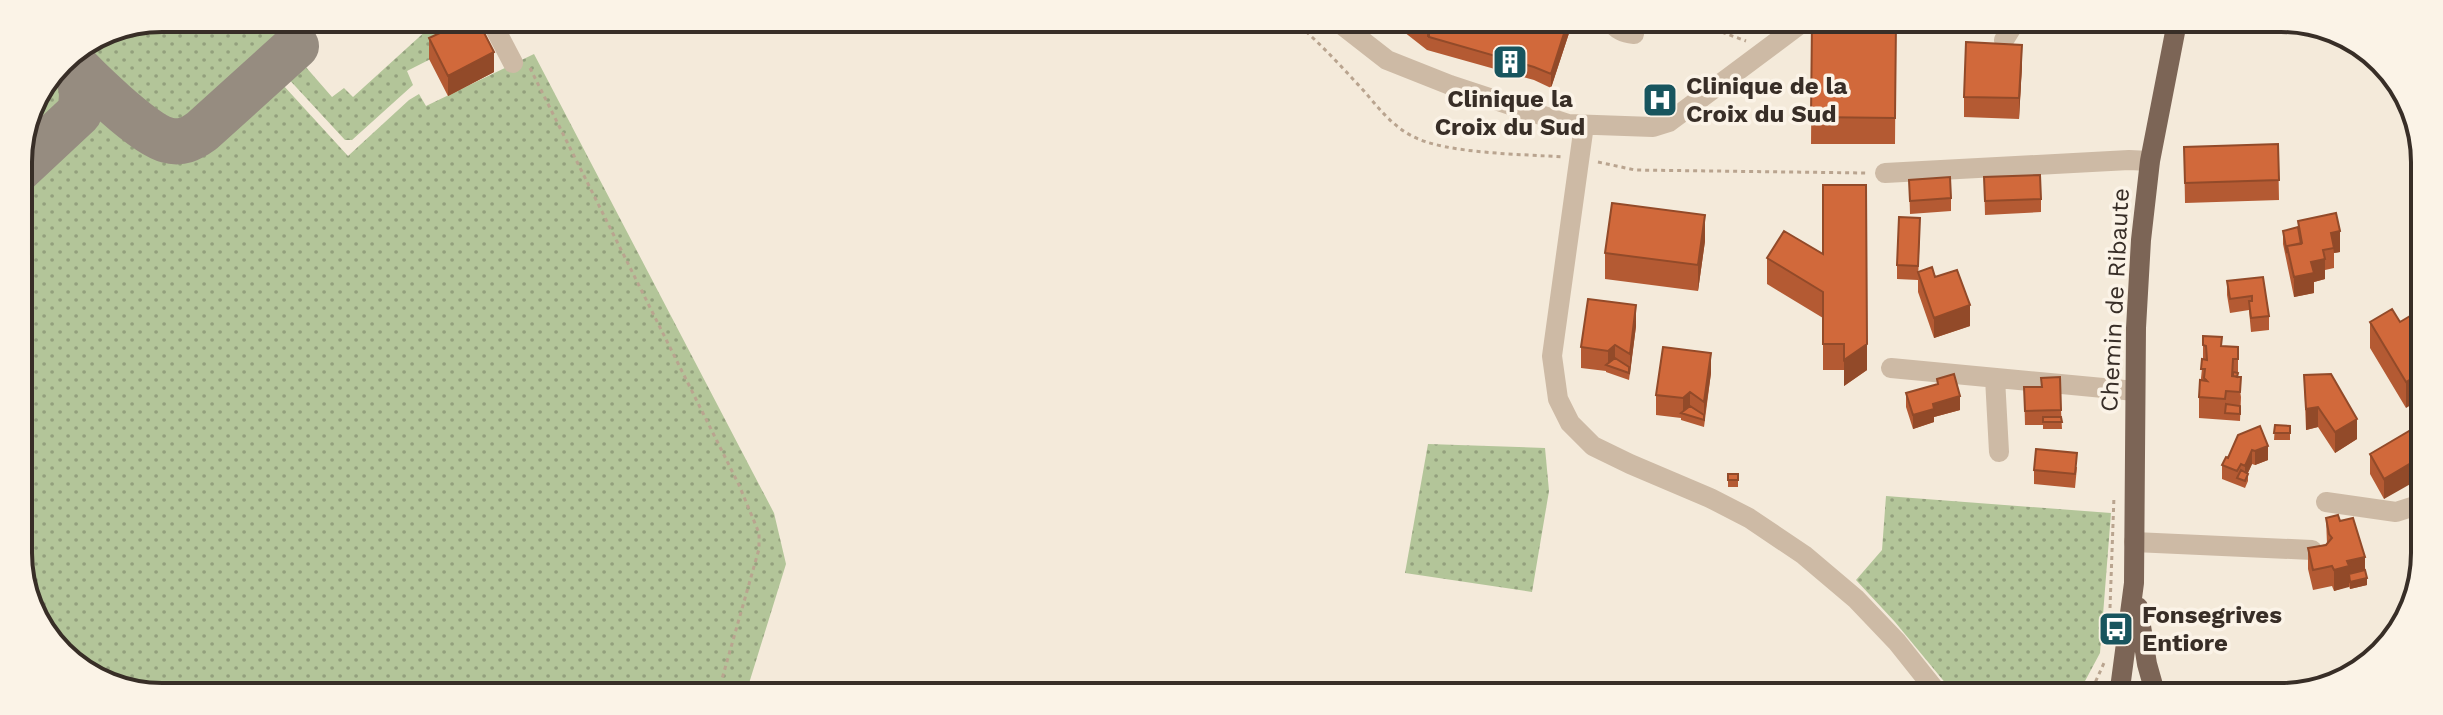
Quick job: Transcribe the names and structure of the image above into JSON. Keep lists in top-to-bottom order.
{
  "streets": {
    "main road": ["Chemin de Ribaute"]
  },
  "places": {
    "building": ["Clinique la Croix du Sud"],
    "hospital": ["Clinique de la Croix du Sud"],
    "bus stop": ["Fonsegrives Entiore"]
  }
}
